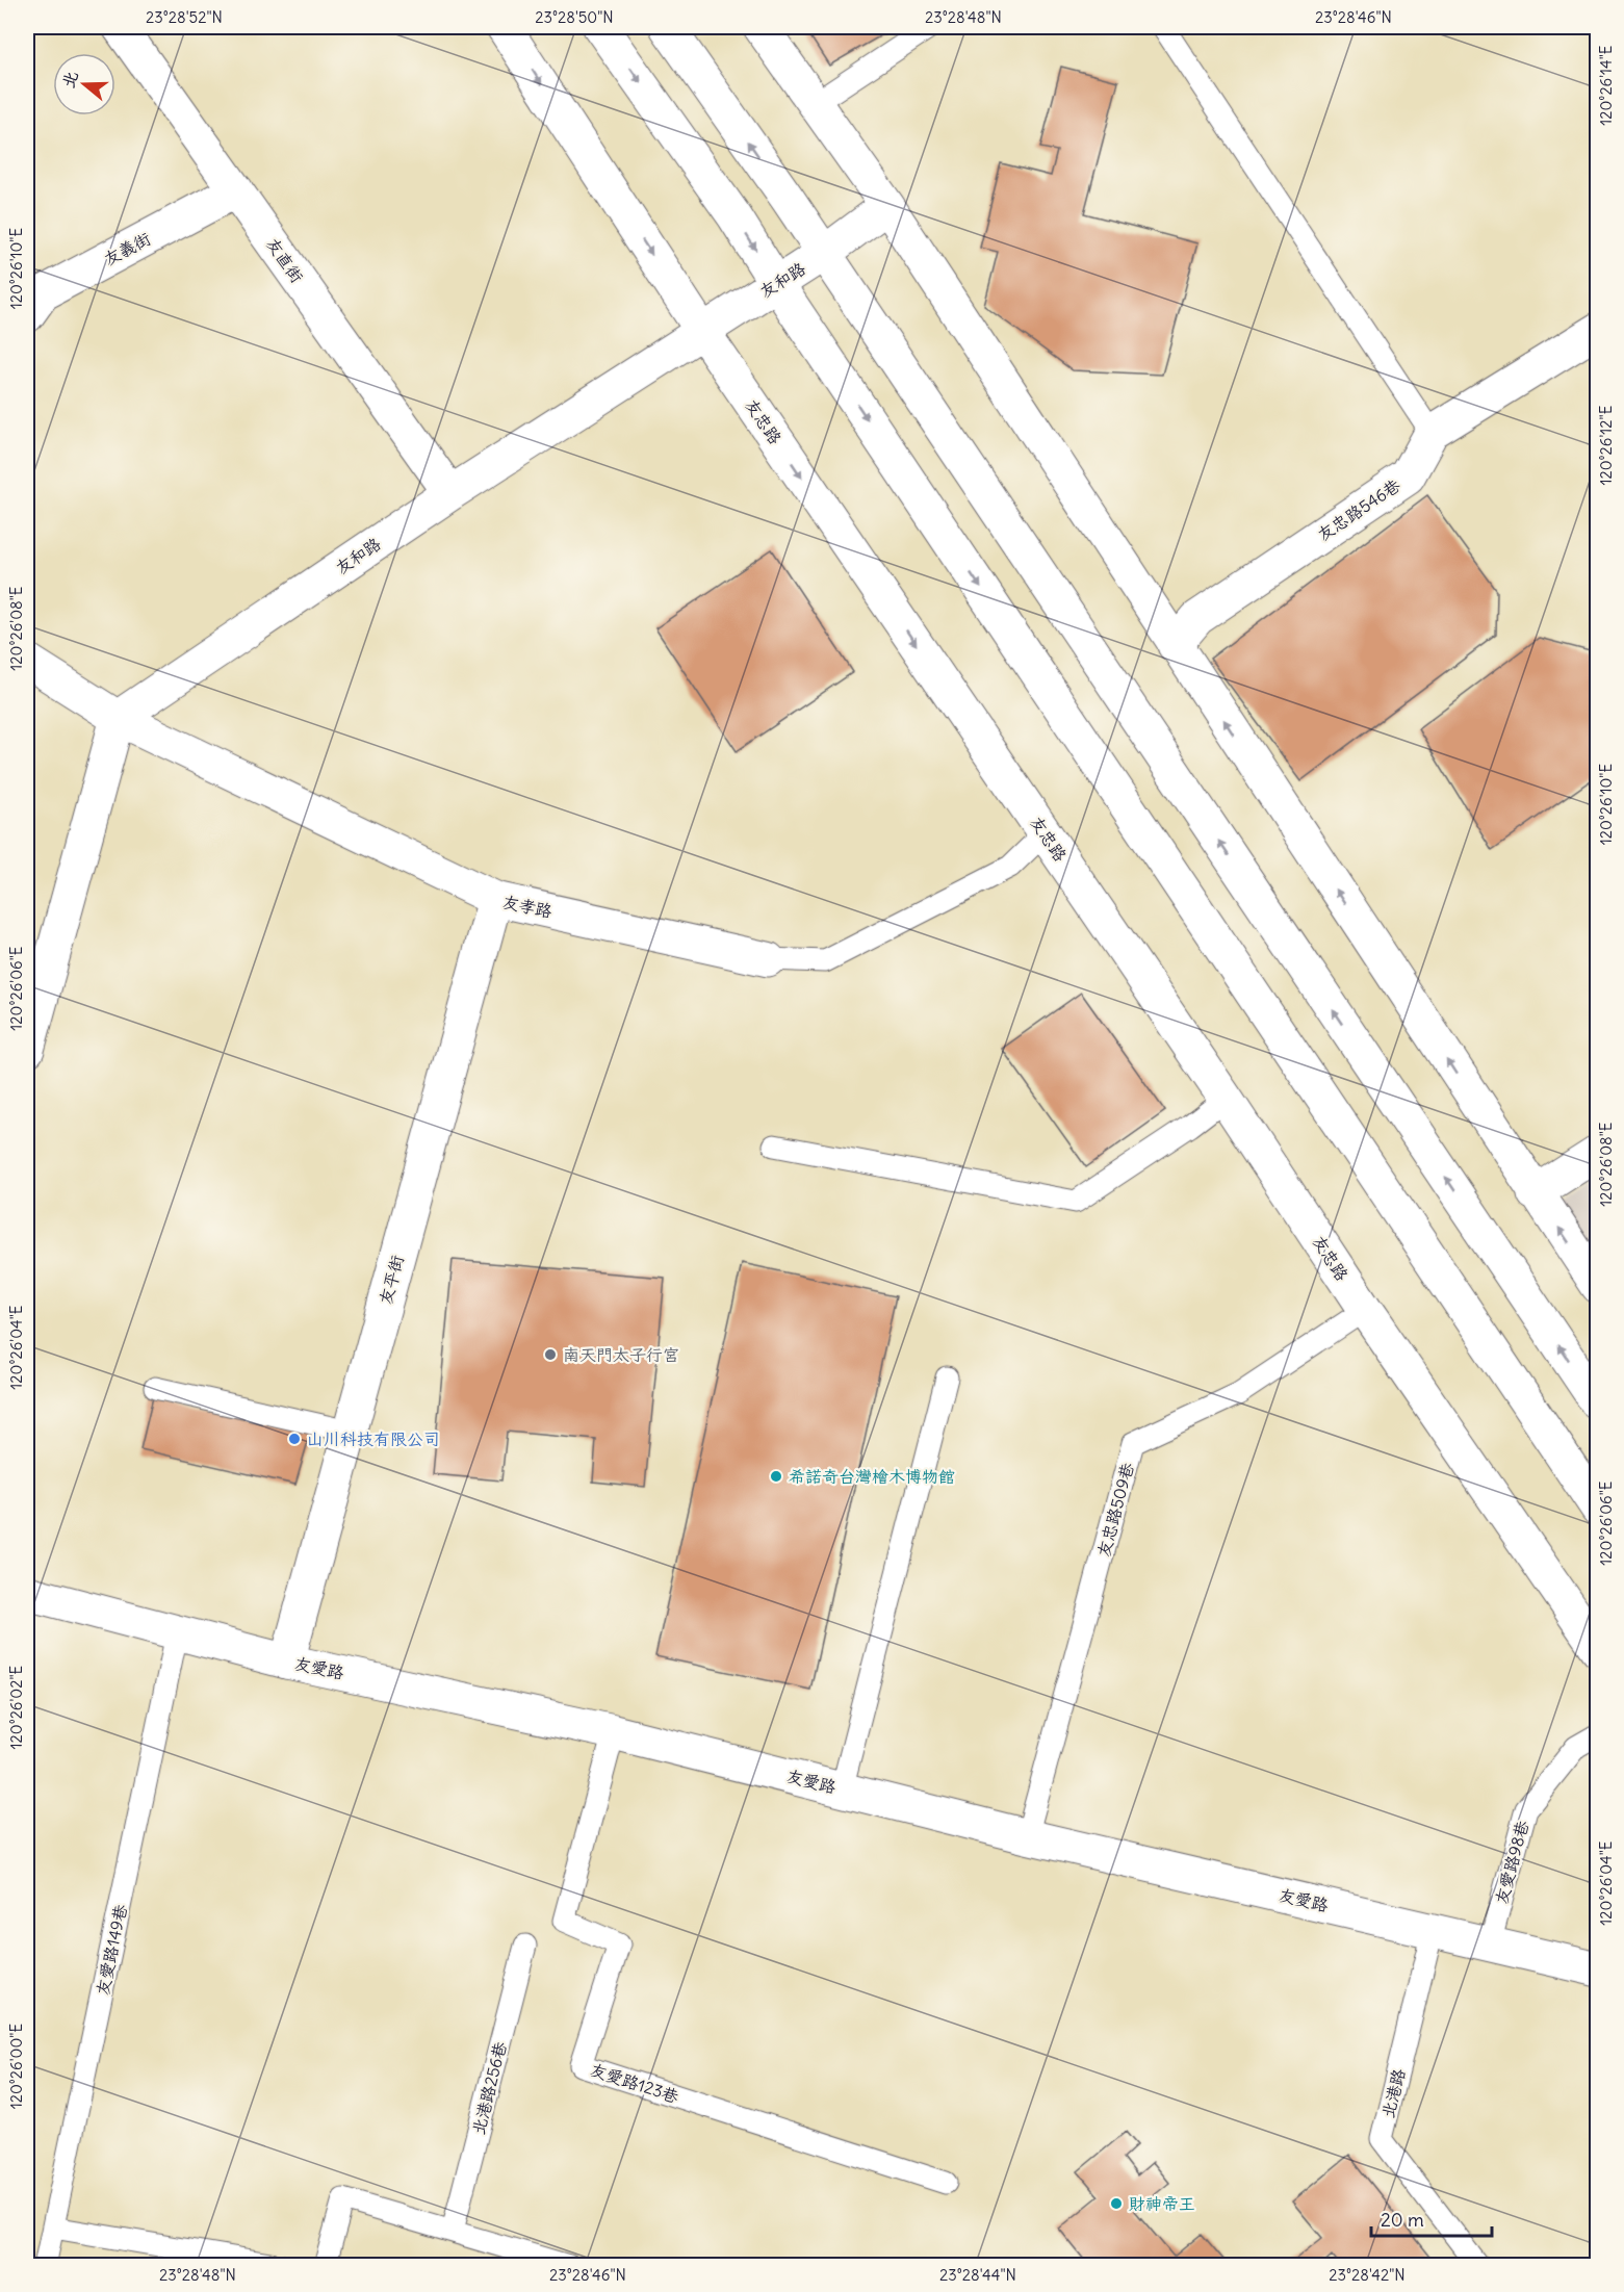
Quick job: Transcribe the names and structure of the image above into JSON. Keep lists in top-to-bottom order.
{
  "streets": {
    "street": [
      "友義街",
      "友直街",
      "友和路",
      "友忠路",
      "友忠路546巷",
      "友孝路",
      "友平街",
      "友愛路"
    ],
    "lane": [
      "友忠路509巷",
      "友愛路98巷",
      "友愛路149巷",
      "友愛路123巷",
      "北港路256巷",
      "北港路"
    ]
  },
  "crossings": [
    ["友義街", "友直街"],
    ["友直街", "友和路"],
    ["友和路", "友忠路"],
    ["友和路", "友孝路"],
    ["友忠路", "友孝路"],
    ["友忠路", "友忠路509巷"],
    ["友孝路", "友平街"],
    ["友平街", "友愛路"],
    ["友忠路509巷", "友愛路"],
    ["友愛路", "友愛路98巷"],
    ["友愛路", "友愛路149巷"],
    ["友愛路", "友愛路123巷"],
    ["友愛路", "北港路"]
  ],
  "places": [
    "南天門太子行宮",
    "山川科技有限公司",
    "希諾奇台灣檜木博物館",
    "財神帝王"
  ],
  "scale_bar": "20 m",
  "north": "left",
  "coordinates": [
    "23°28'52\"N",
    "23°28'50\"N",
    "23°28'48\"N",
    "23°28'46\"N",
    "120°26'14\"E",
    "120°26'10\"E",
    "120°26'12\"E",
    "120°26'08\"E",
    "120°26'06\"E",
    "120°26'04\"E",
    "120°26'02\"E",
    "120°26'00\"E",
    "23°28'44\"N",
    "23°28'42\"N"
  ]
}
